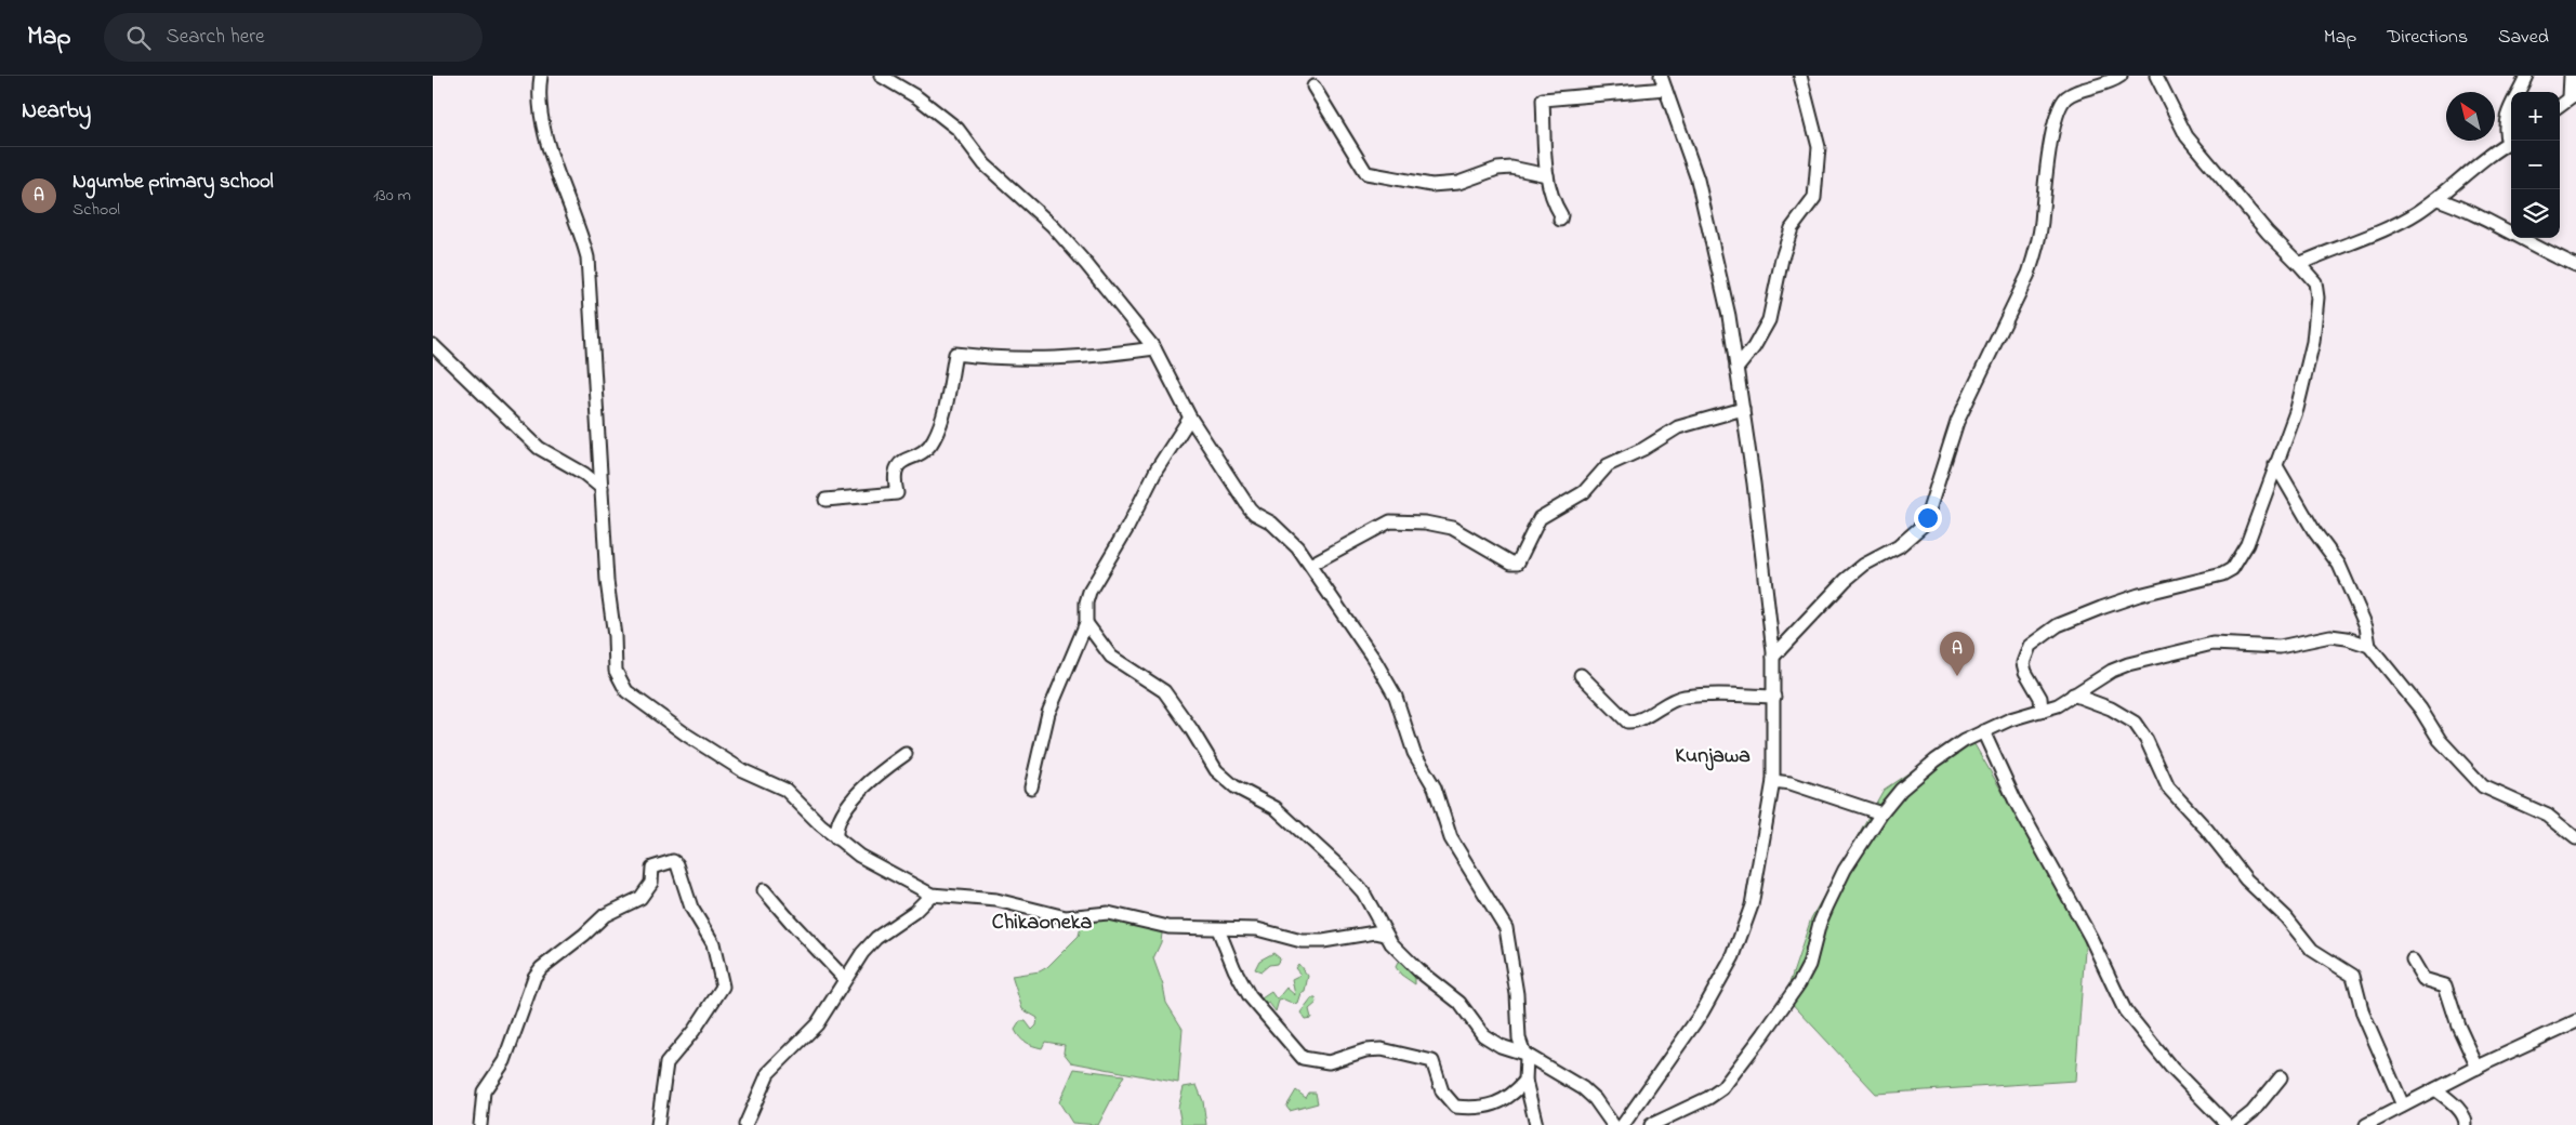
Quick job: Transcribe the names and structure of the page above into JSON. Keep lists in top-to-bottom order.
{
  "districts": ["Kunjawa", "Chikaoneka"],
  "north": "top left",
  "page": {
    "header": "Map",
    "search": "Search here",
    "nav": ["Map", "Directions", "Saved"],
    "heading": "Nearby",
    "map_buttons": ["+", "−"],
    "list": [
      {
        "mark": "A",
        "name": "Ngumbe primary school",
        "note": "School",
        "value": "130 m"
      }
    ],
    "pins": "A"
  }
}
